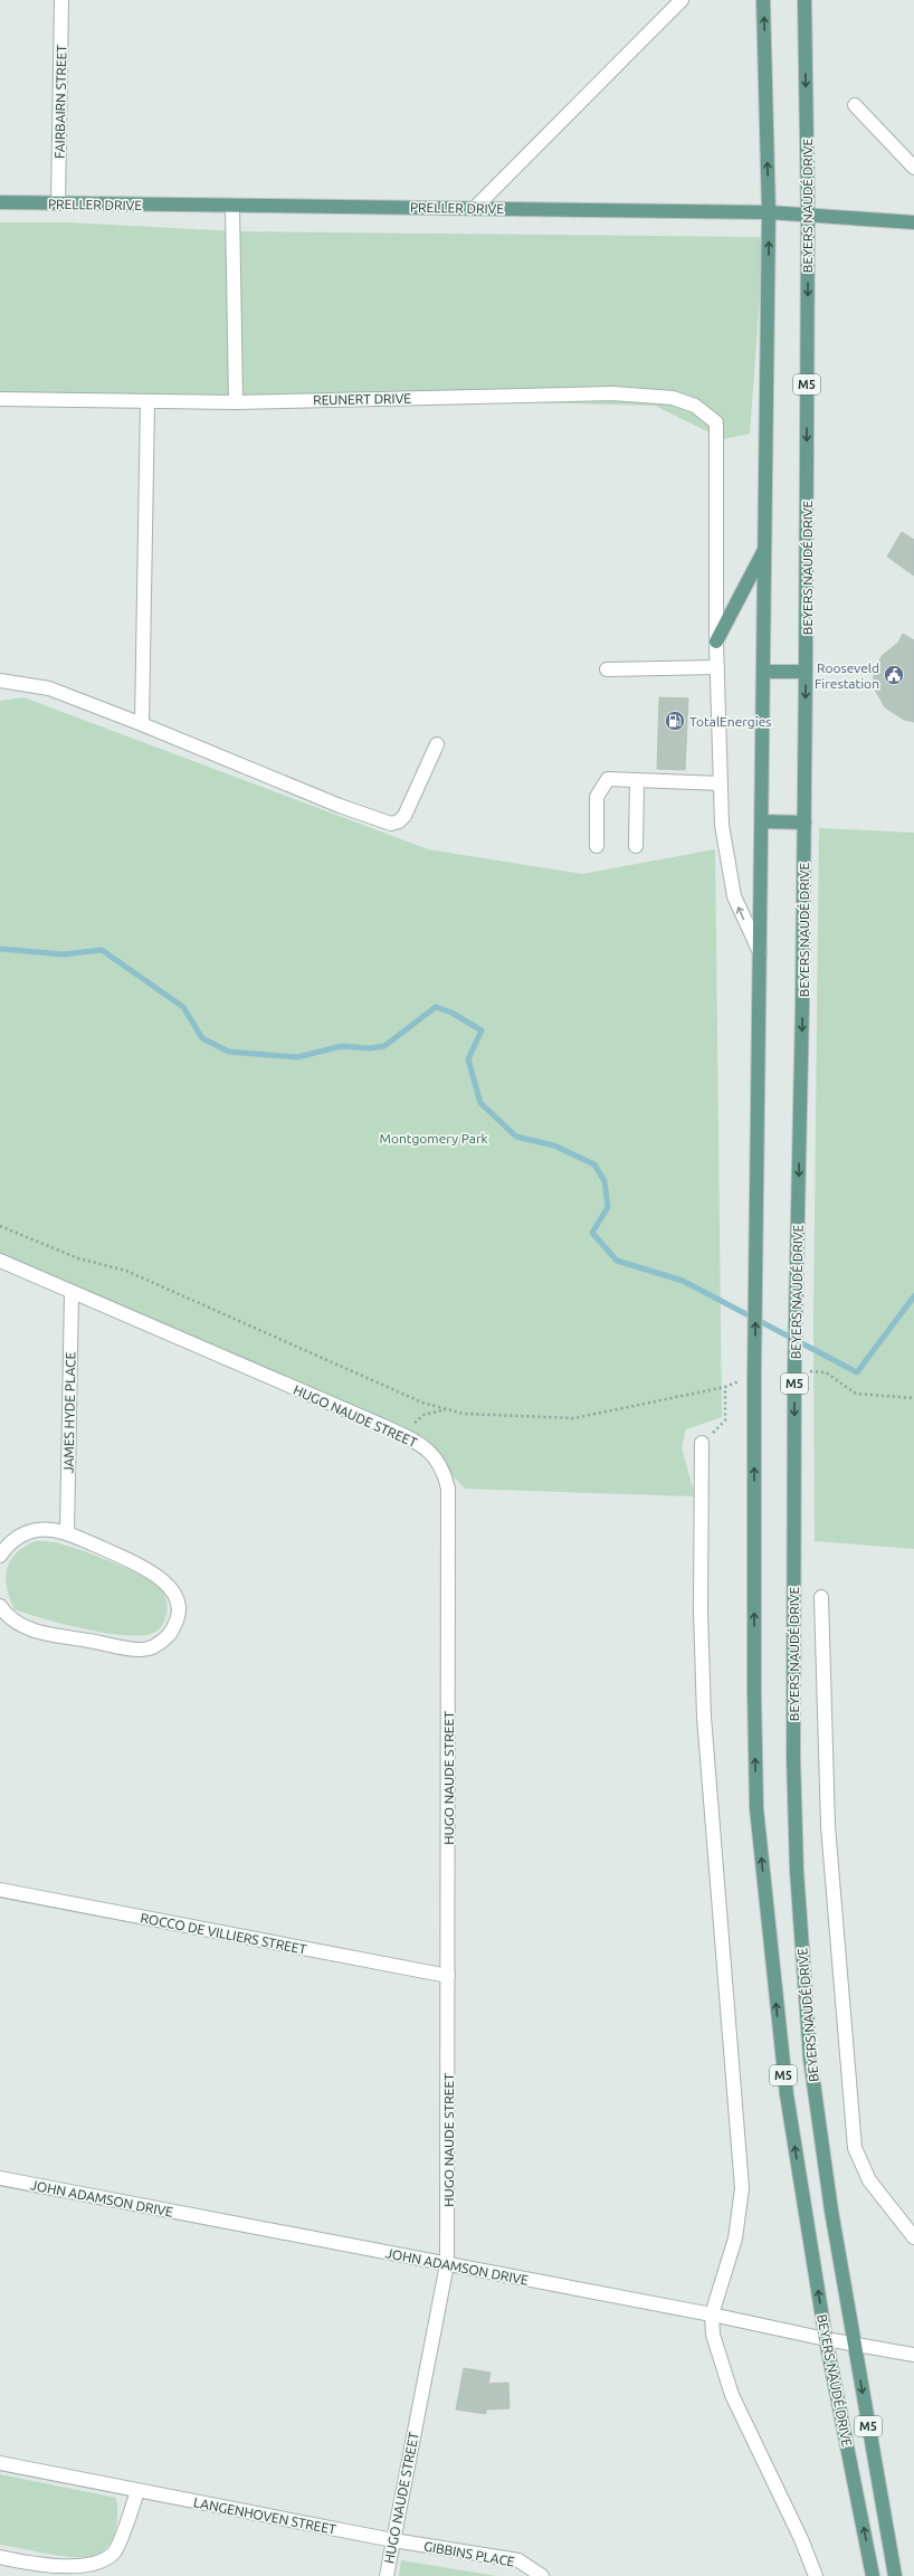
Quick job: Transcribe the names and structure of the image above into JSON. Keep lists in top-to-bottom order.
{
  "streets": {
    "main road": ["PRELLER DRIVE", "BEYERS NAUDÉ DRIVE", "M5"],
    "street": [
      "FAIRBAIRN STREET",
      "REUNERT DRIVE",
      "JAMES HYDE PLACE",
      "HUGO NAUDE STREET",
      "ROCCO DE VILLIERS STREET",
      "JOHN ADAMSON DRIVE",
      "LANGENHOVEN STREET",
      "GIBBINS PLACE"
    ]
  },
  "crossings": [
    ["FAIRBAIRN STREET", "PRELLER DRIVE"],
    ["PRELLER DRIVE", "BEYERS NAUDÉ DRIVE"],
    ["BEYERS NAUDÉ DRIVE", "REUNERT DRIVE"],
    ["BEYERS NAUDÉ DRIVE", "JOHN ADAMSON DRIVE"],
    ["JAMES HYDE PLACE", "HUGO NAUDE STREET"],
    ["HUGO NAUDE STREET", "ROCCO DE VILLIERS STREET"],
    ["HUGO NAUDE STREET", "JOHN ADAMSON DRIVE"],
    ["HUGO NAUDE STREET", "LANGENHOVEN STREET"],
    ["HUGO NAUDE STREET", "GIBBINS PLACE"],
    ["LANGENHOVEN STREET", "GIBBINS PLACE"]
  ],
  "parks": ["Montgomery Park"],
  "places": {
    "public building": ["Rooseveld Firestation"],
    "fuel station": ["TotalEnergies"]
  }
}
